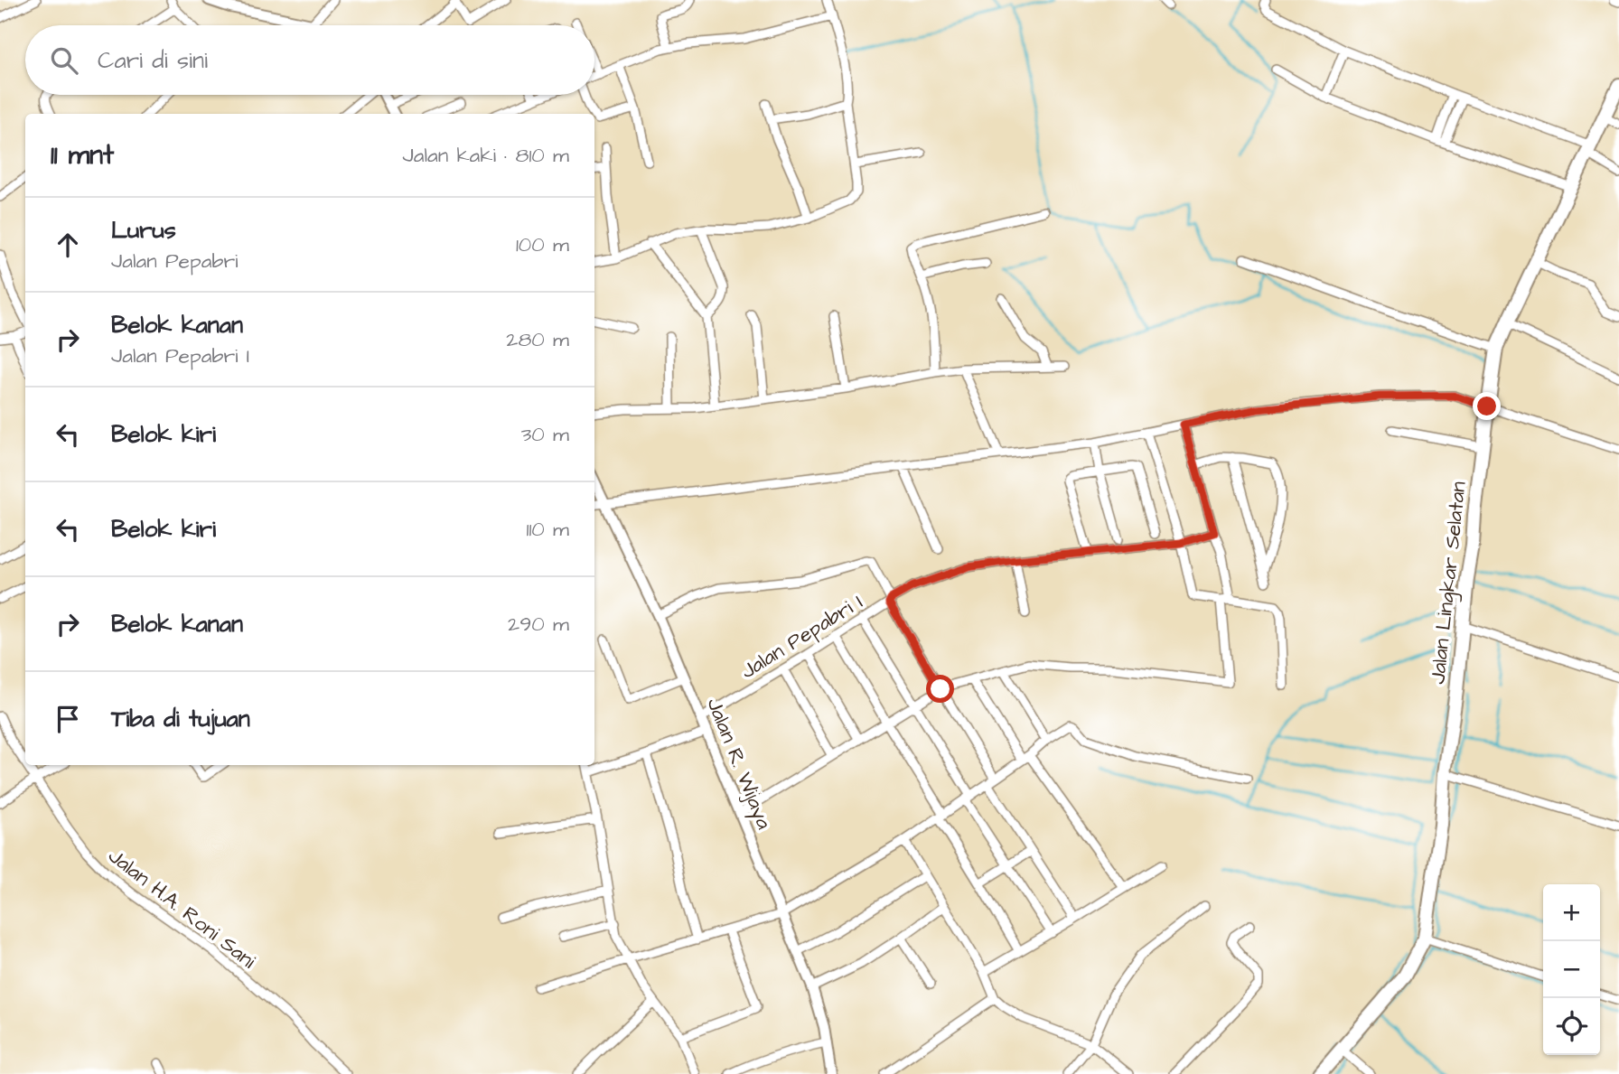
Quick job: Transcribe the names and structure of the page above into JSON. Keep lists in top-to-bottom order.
{
  "streets": {
    "highway": ["Jalan Lingkar Selatan"],
    "street": ["Jalan Pepabri I", "Jalan R. Wijaya", "Jalan H.A. Roni Sani"]
  },
  "crossings": [
    ["Jalan Pepabri I", "Jalan R. Wijaya"]
  ],
  "page": {
    "search": "Cari di sini",
    "heading": ["11 mnt", "Jalan kaki · 810 m"],
    "list": [
      ["Lurus", "Jalan Pepabri", "100 m"],
      ["Belok kanan", "Jalan Pepabri I", "280 m"],
      ["Belok kiri", "30 m"],
      ["Belok kiri", "110 m"],
      ["Belok kanan", "290 m"],
      "Tiba di tujuan"
    ],
    "map_buttons": ["+", "−"]
  }
}
